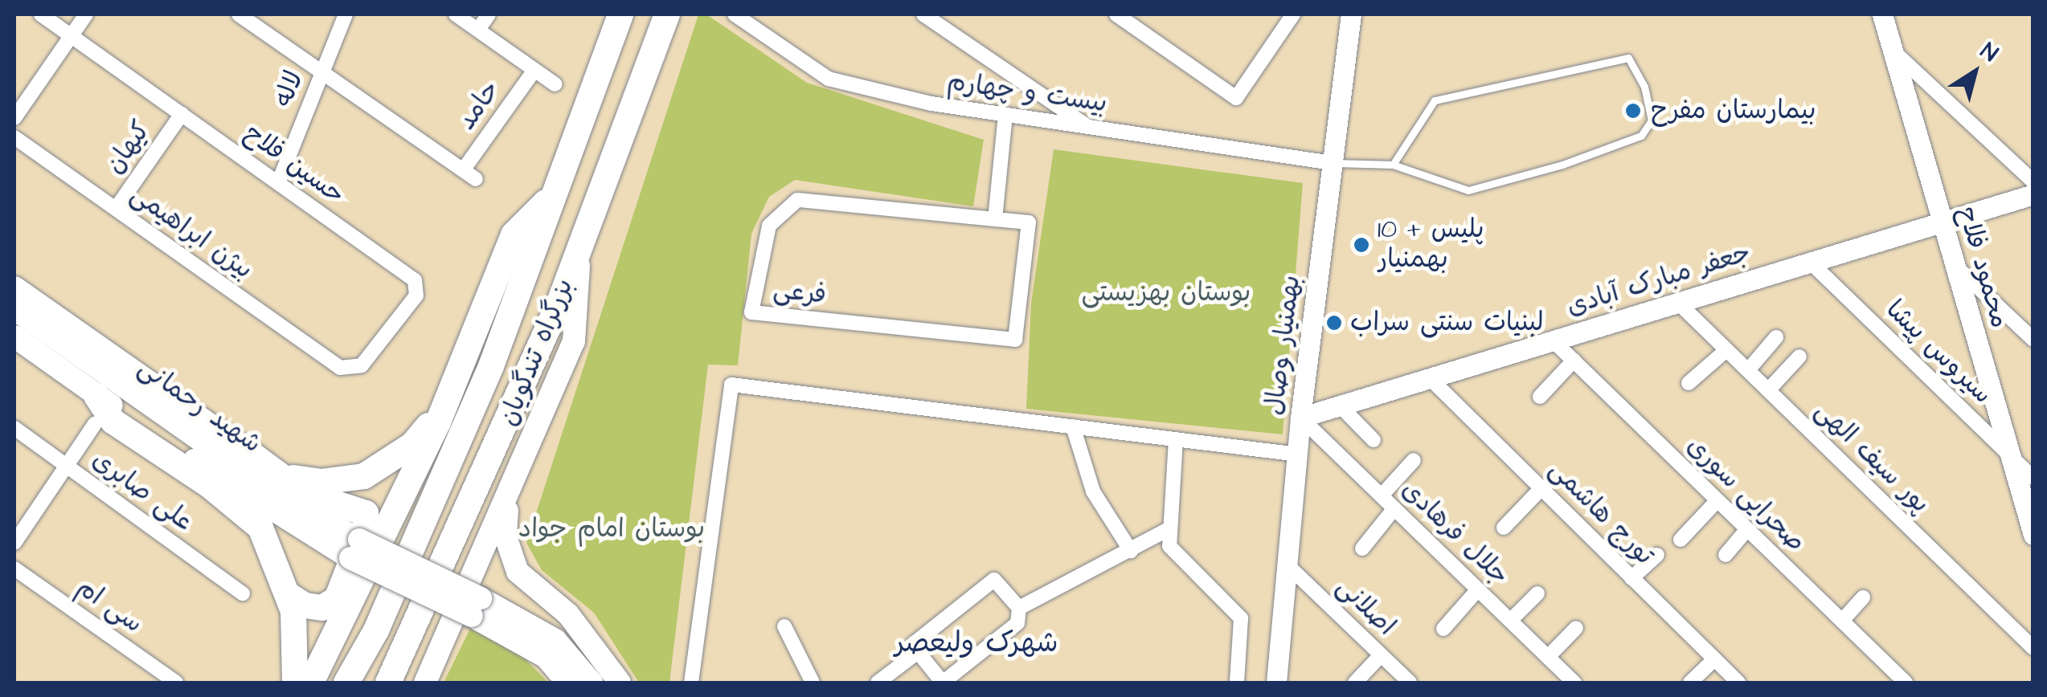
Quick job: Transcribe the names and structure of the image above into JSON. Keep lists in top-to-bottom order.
{
  "streets": {
    "highway": ["بزرگراه تندگویان"],
    "main road": ["شهید رحمانی"],
    "street": [
      "لاله",
      "بیست و چهارم",
      "حامد",
      "کیهان",
      "حسین فلاح",
      "بیژن ابراهیمی",
      "محمود فلاح",
      "جعفر مبارک آبادی",
      "فرعی",
      "بهمنیار وصال",
      "سیروس پیشا",
      "پور سیف الهی",
      "علی صابری",
      "صحرایی سوری",
      "تورج هاشمی",
      "جلال فرهادی",
      "سی ام",
      "اصلانی"
    ]
  },
  "crossings": [
    ["لاله", "حامد"],
    ["لاله", "حسین فلاح"],
    ["بیست و چهارم", "بهمنیار وصال"],
    ["کیهان", "حسین فلاح"],
    ["کیهان", "بیژن ابراهیمی"],
    ["حسین فلاح", "بیژن ابراهیمی"],
    ["محمود فلاح", "جعفر مبارک آبادی"],
    ["محمود فلاح", "سیروس پیشا"],
    ["جعفر مبارک آبادی", "بهمنیار وصال"],
    ["جعفر مبارک آبادی", "سیروس پیشا"],
    ["جعفر مبارک آبادی", "پور سیف الهی"],
    ["جعفر مبارک آبادی", "صحرایی سوری"],
    ["جعفر مبارک آبادی", "تورج هاشمی"],
    ["جعفر مبارک آبادی", "جلال فرهادی"],
    ["بهمنیار وصال", "جلال فرهادی"],
    ["بهمنیار وصال", "اصلانی"]
  ],
  "districts": ["شهرک ولیعصر"],
  "parks": ["بوستان بهزیستی", "بوستان امام جواد"],
  "places": ["بیمارستان مفرح", "پلیس + 10 بهمنیار", "لبنیات سنتی سراب"],
  "north": "top right"
}
